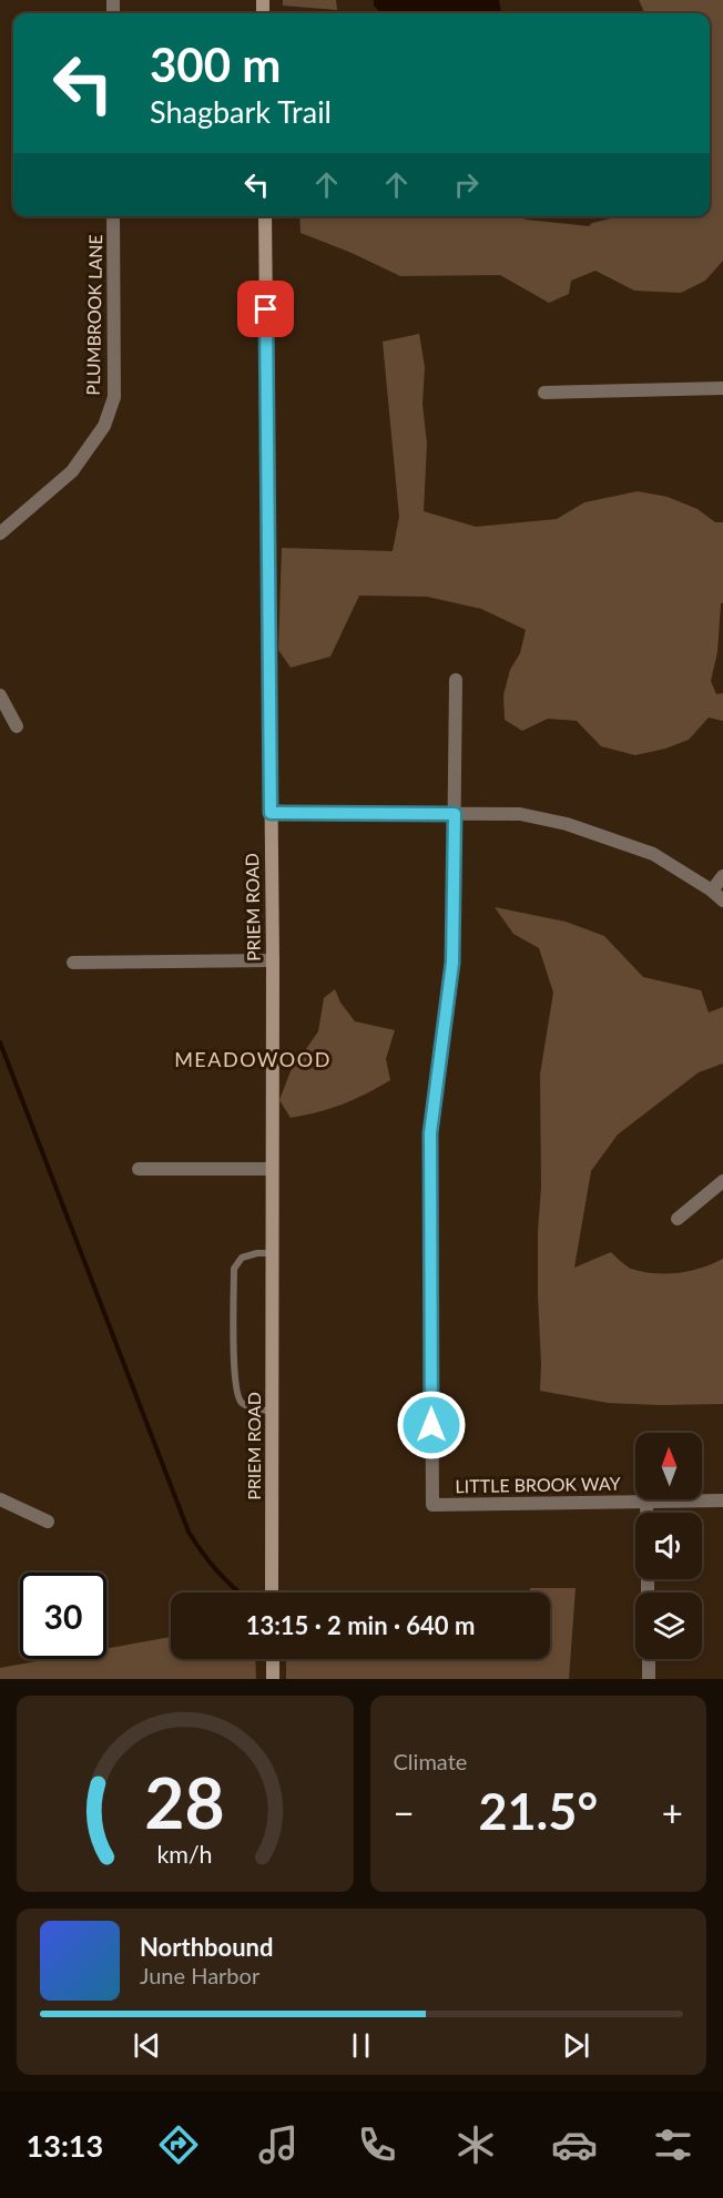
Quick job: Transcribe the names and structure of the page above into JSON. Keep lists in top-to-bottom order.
{
  "streets": {
    "street": ["PLUMBROOK LANE", "PRIEM ROAD", "LITTLE BROOK WAY"]
  },
  "districts": ["MEADOWOOD"],
  "north": "top",
  "page": {
    "turn": ["300 m", "Shagbark Trail"],
    "limit": "30",
    "trip": "13:15 · 2 min · 640 m",
    "tile": "Climate",
    "heat": ["−", "21.5°", "+"],
    "song": ["Northbound", "June Harbor"],
    "tabs": "13:13",
    "gauge": ["28", "km/h"]
  }
}
